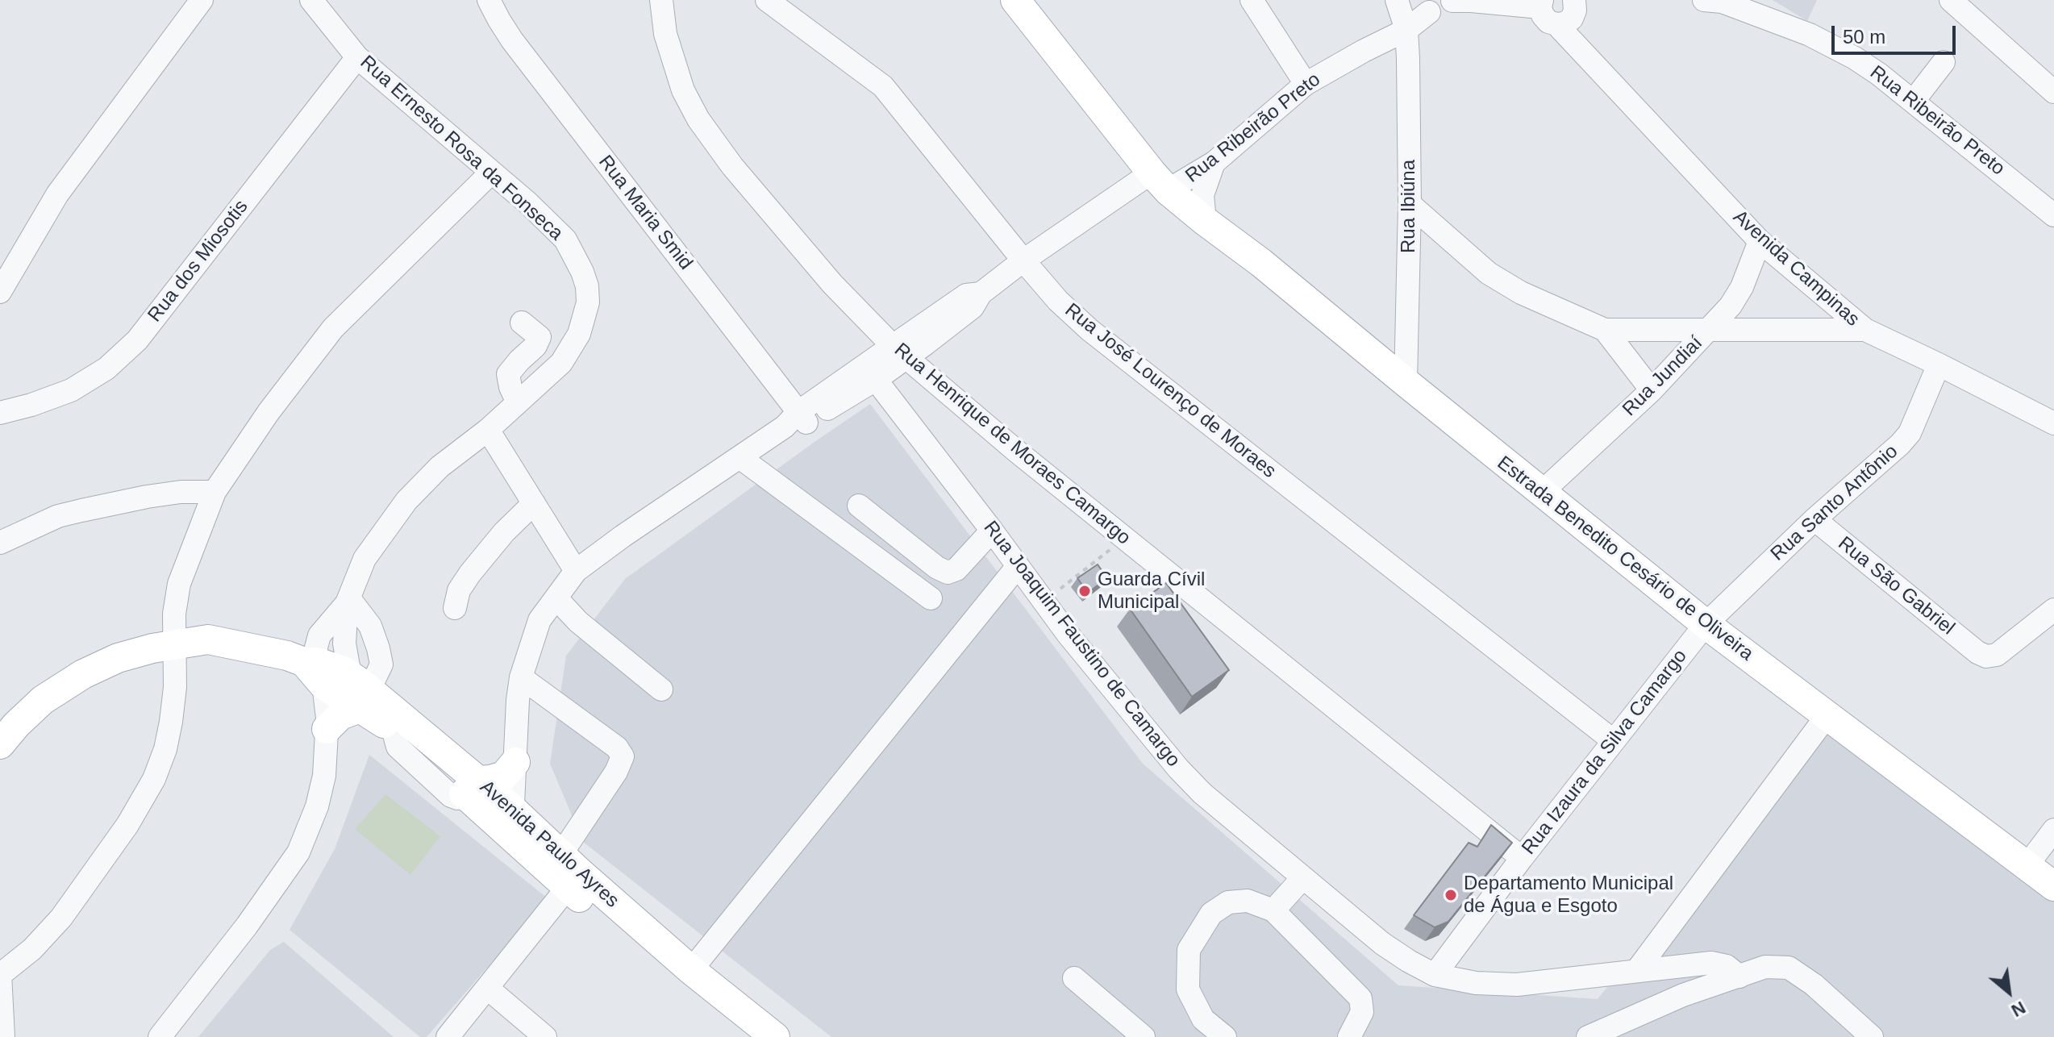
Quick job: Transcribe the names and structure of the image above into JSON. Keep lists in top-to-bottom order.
{
  "streets": {
    "main road": ["Estrada Benedito Cesário de Oliveira", "Avenida Paulo Ayres"],
    "street": [
      "Rua Ribeirão Preto",
      "Rua Ernesto Rosa da Fonseca",
      "Rua Ibiúna",
      "Rua Maria Smid",
      "Rua dos Miosotis",
      "Avenida Campinas",
      "Rua Jundiaí",
      "Rua José Lourenço de Moraes",
      "Rua Henrique de Moraes Camargo",
      "Rua Santo Antônio",
      "Rua São Gabriel",
      "Rua Joaquim Faustino de Camargo",
      "Rua Izaura da Silva Camargo"
    ]
  },
  "crossings": [
    ["Rua Ribeirão Preto", "Rua Ibiúna"],
    ["Rua Ribeirão Preto", "Rua Maria Smid"],
    ["Rua Ribeirão Preto", "Rua José Lourenço de Moraes"],
    ["Rua Ribeirão Preto", "Rua Henrique de Moraes Camargo"],
    ["Rua Ribeirão Preto", "Estrada Benedito Cesário de Oliveira"],
    ["Rua Ribeirão Preto", "Rua Joaquim Faustino de Camargo"],
    ["Rua Ribeirão Preto", "Avenida Paulo Ayres"],
    ["Rua Ernesto Rosa da Fonseca", "Rua dos Miosotis"],
    ["Rua Ernesto Rosa da Fonseca", "Avenida Paulo Ayres"],
    ["Rua Ibiúna", "Estrada Benedito Cesário de Oliveira"],
    ["Avenida Campinas", "Rua Jundiaí"],
    ["Avenida Campinas", "Rua Santo Antônio"],
    ["Rua Jundiaí", "Estrada Benedito Cesário de Oliveira"],
    ["Rua José Lourenço de Moraes", "Rua Izaura da Silva Camargo"],
    ["Rua Henrique de Moraes Camargo", "Rua Izaura da Silva Camargo"],
    ["Rua Santo Antônio", "Estrada Benedito Cesário de Oliveira"],
    ["Rua Santo Antônio", "Rua São Gabriel"],
    ["Rua Santo Antônio", "Rua Izaura da Silva Camargo"],
    ["Estrada Benedito Cesário de Oliveira", "Rua Izaura da Silva Camargo"],
    ["Rua Joaquim Faustino de Camargo", "Rua Izaura da Silva Camargo"]
  ],
  "places": ["Guarda Cívil Municipal", "Departamento Municipal de Água e Esgoto"],
  "scale_bar": "50 m",
  "north": "bottom right"
}
